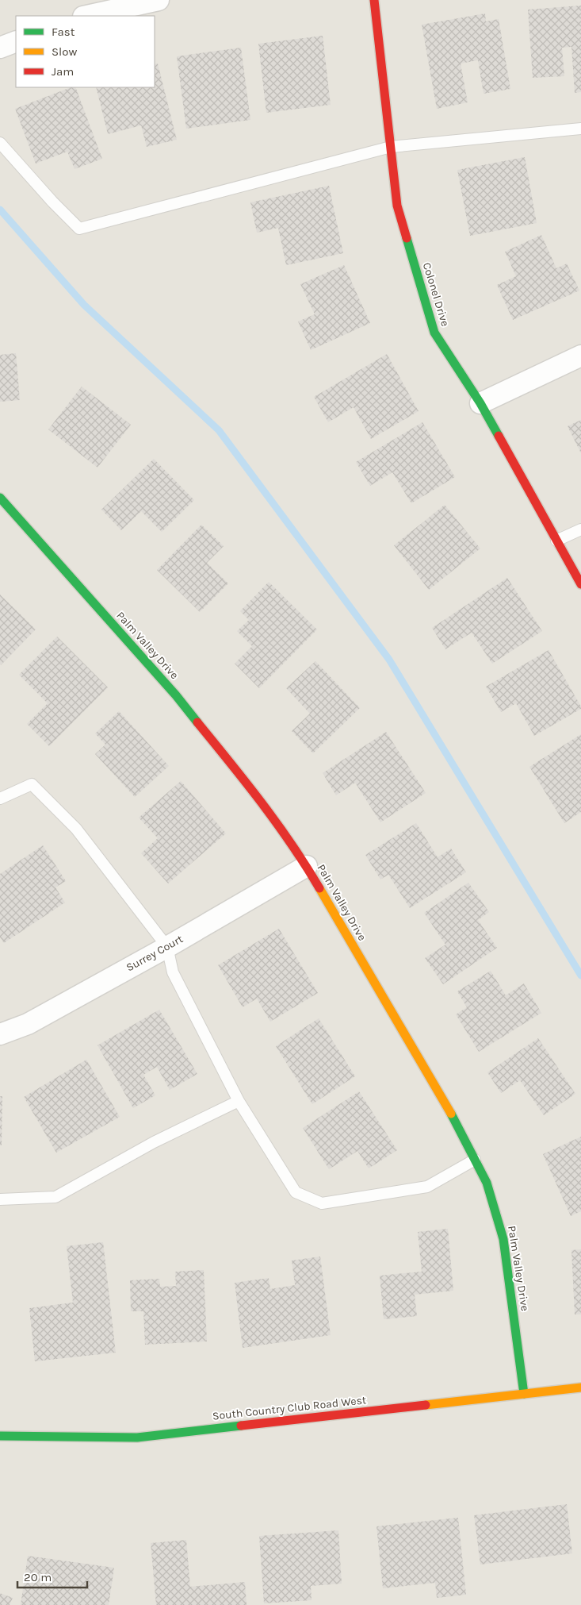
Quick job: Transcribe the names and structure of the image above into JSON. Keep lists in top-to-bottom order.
{
  "streets": {
    "street": [
      "Colonel Drive",
      "Palm Valley Drive",
      "Surrey Court",
      "South Country Club Road West"
    ]
  },
  "crossings": [
    ["Palm Valley Drive", "Surrey Court"],
    ["Palm Valley Drive", "South Country Club Road West"]
  ],
  "legend": ["Fast", "Slow", "Jam"],
  "scale_bar": "20 m"
}
